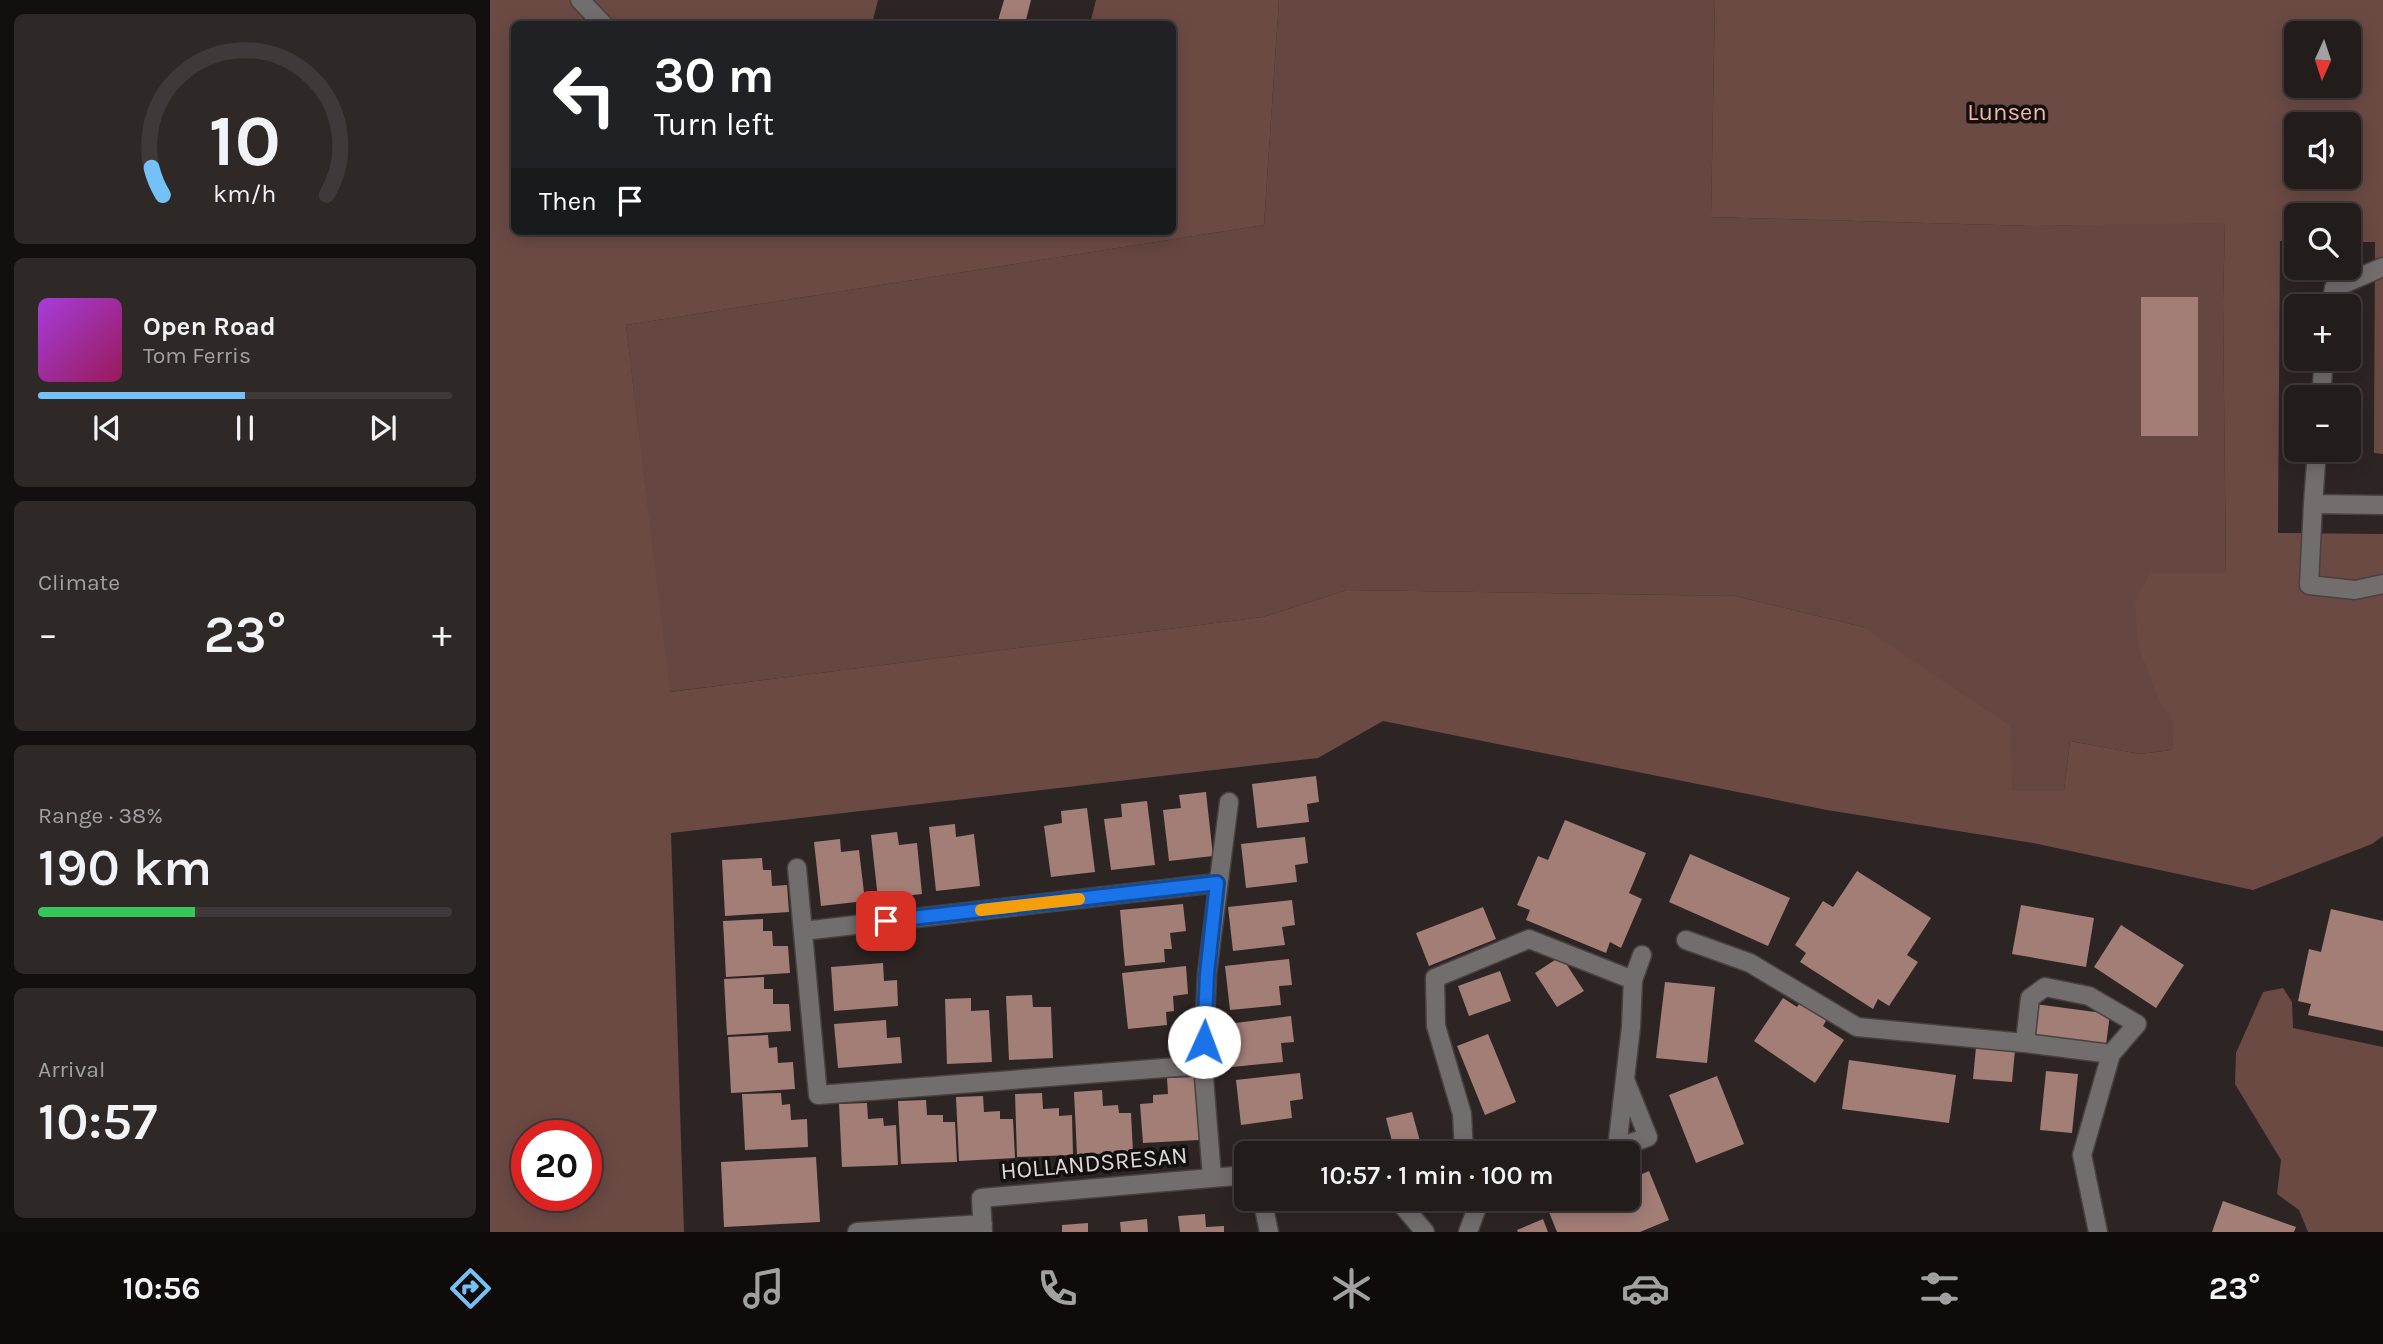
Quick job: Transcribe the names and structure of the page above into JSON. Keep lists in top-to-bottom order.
{
  "streets": {
    "street": ["HOLLANDSRESAN"]
  },
  "parks": ["Lunsen"],
  "north": "bottom",
  "page": {
    "map_buttons": ["+", "−"],
    "turn": ["30 m", "Turn left"],
    "then": "Then",
    "song": ["Open Road", "Tom Ferris"],
    "tile": [
      "Climate",
      ["Range · 38%", "190 km"],
      ["Arrival", "10:57"]
    ],
    "heat": ["−", "23°", "+"],
    "limit": "20",
    "trip": "10:57 · 1 min · 100 m",
    "tabs": ["10:56", "23°"],
    "gauge": ["10", "km/h"]
  }
}
